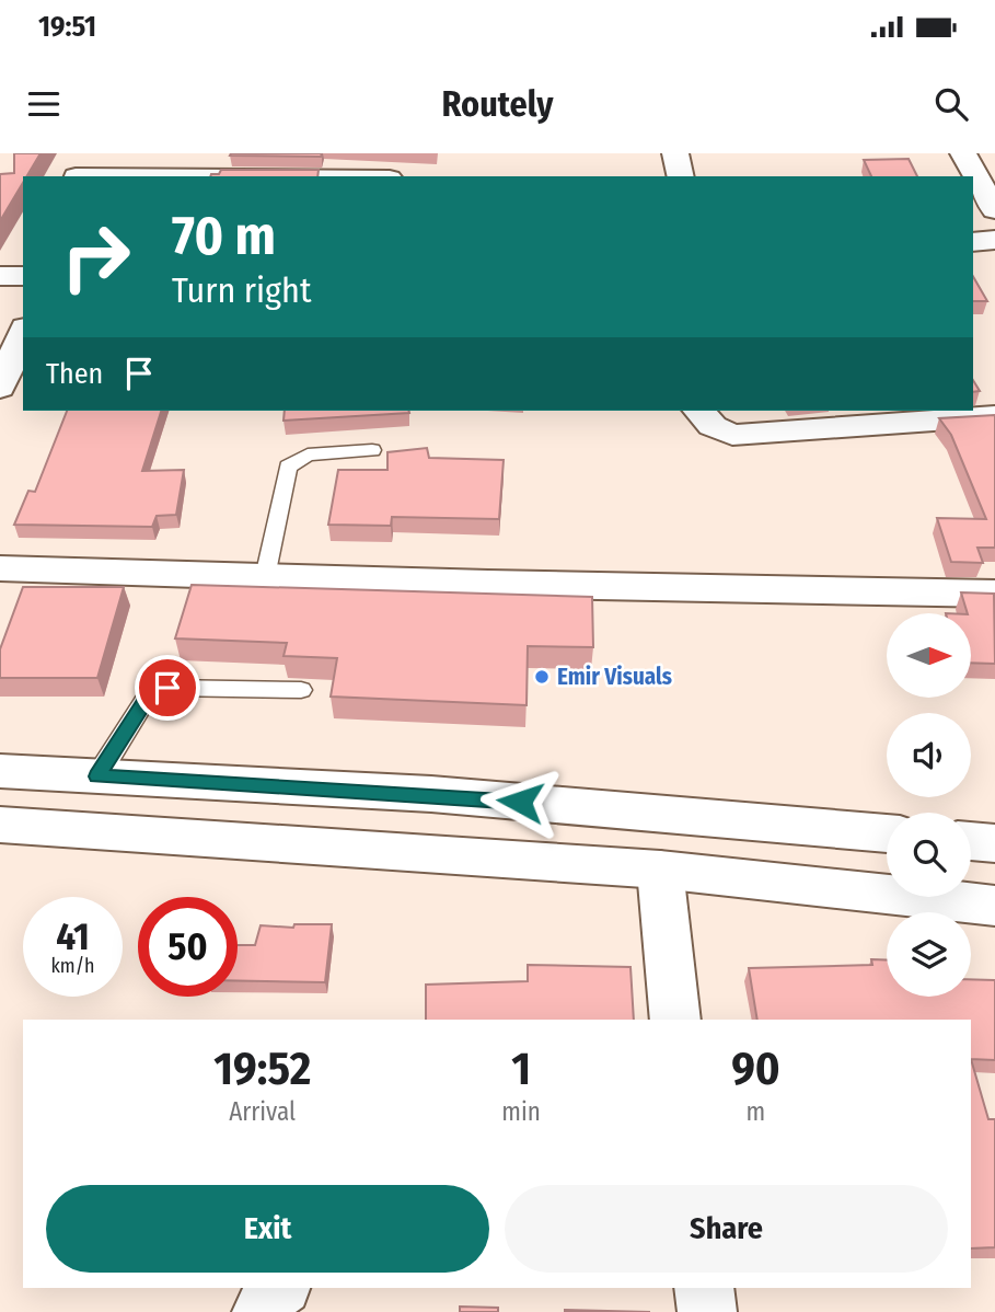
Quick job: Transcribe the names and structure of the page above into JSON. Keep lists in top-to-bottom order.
{
  "places": ["Emir Visuals"],
  "north": "right",
  "page": {
    "status": "19:51",
    "header": "Routely",
    "turn": ["70 m", "Turn right"],
    "then": "Then",
    "speed": "41 km/h",
    "limit": "50",
    "eta": [
      "19:52",
      "Arrival",
      "1",
      "min",
      "90",
      "m"
    ],
    "buttons": ["Exit", "Share"]
  }
}
